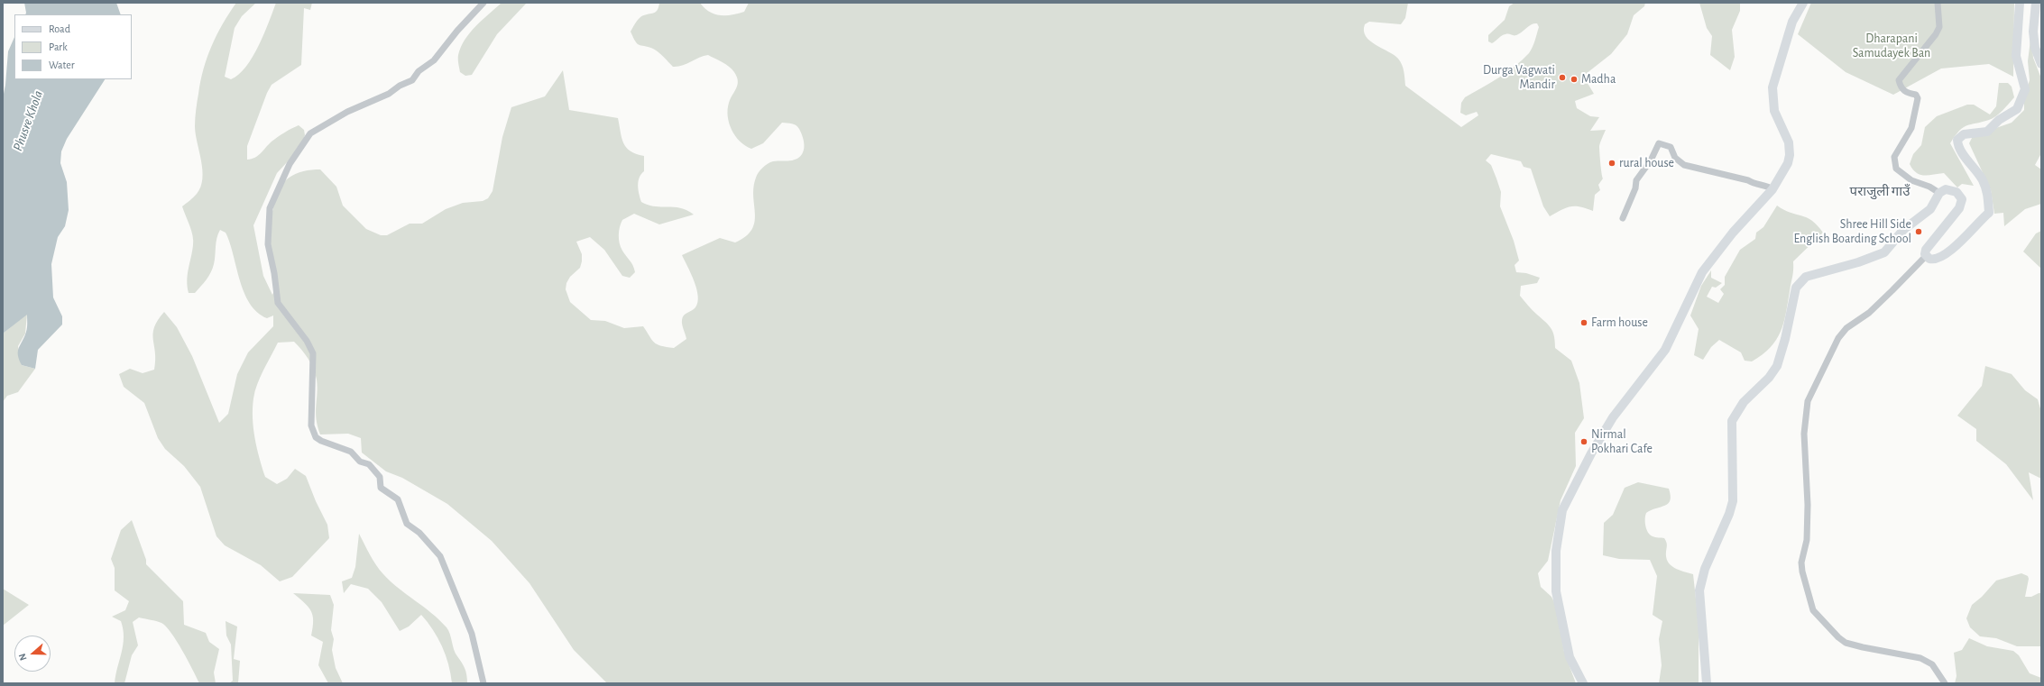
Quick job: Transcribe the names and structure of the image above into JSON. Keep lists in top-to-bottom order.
{
  "districts": ["पराजुली गाउँ"],
  "water": ["Phusre Khola"],
  "parks": ["Dharapani Samudayek Ban"],
  "places": [
    "Durga Vagwati Mandir",
    "Madha",
    "rural house",
    "Shree Hill Side English Boarding School",
    "Farm house",
    "Nirmal Pokhari Cafe"
  ],
  "legend": ["Road", "Park", "Water"],
  "north": "left"
}
